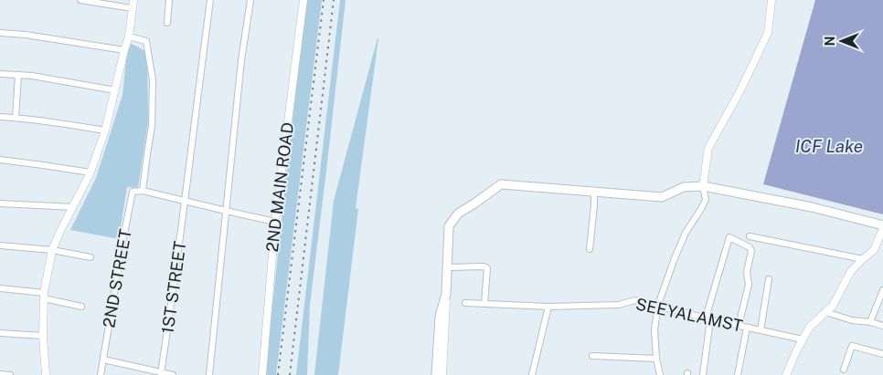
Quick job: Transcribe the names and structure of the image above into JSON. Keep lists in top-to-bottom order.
{
  "streets": {
    "street": [
      "2ND MAIN ROAD",
      "2ND STREET",
      "1ST STREET",
      "SEEYALAMST"
    ]
  },
  "water": ["ICF Lake"],
  "north": "left"
}
